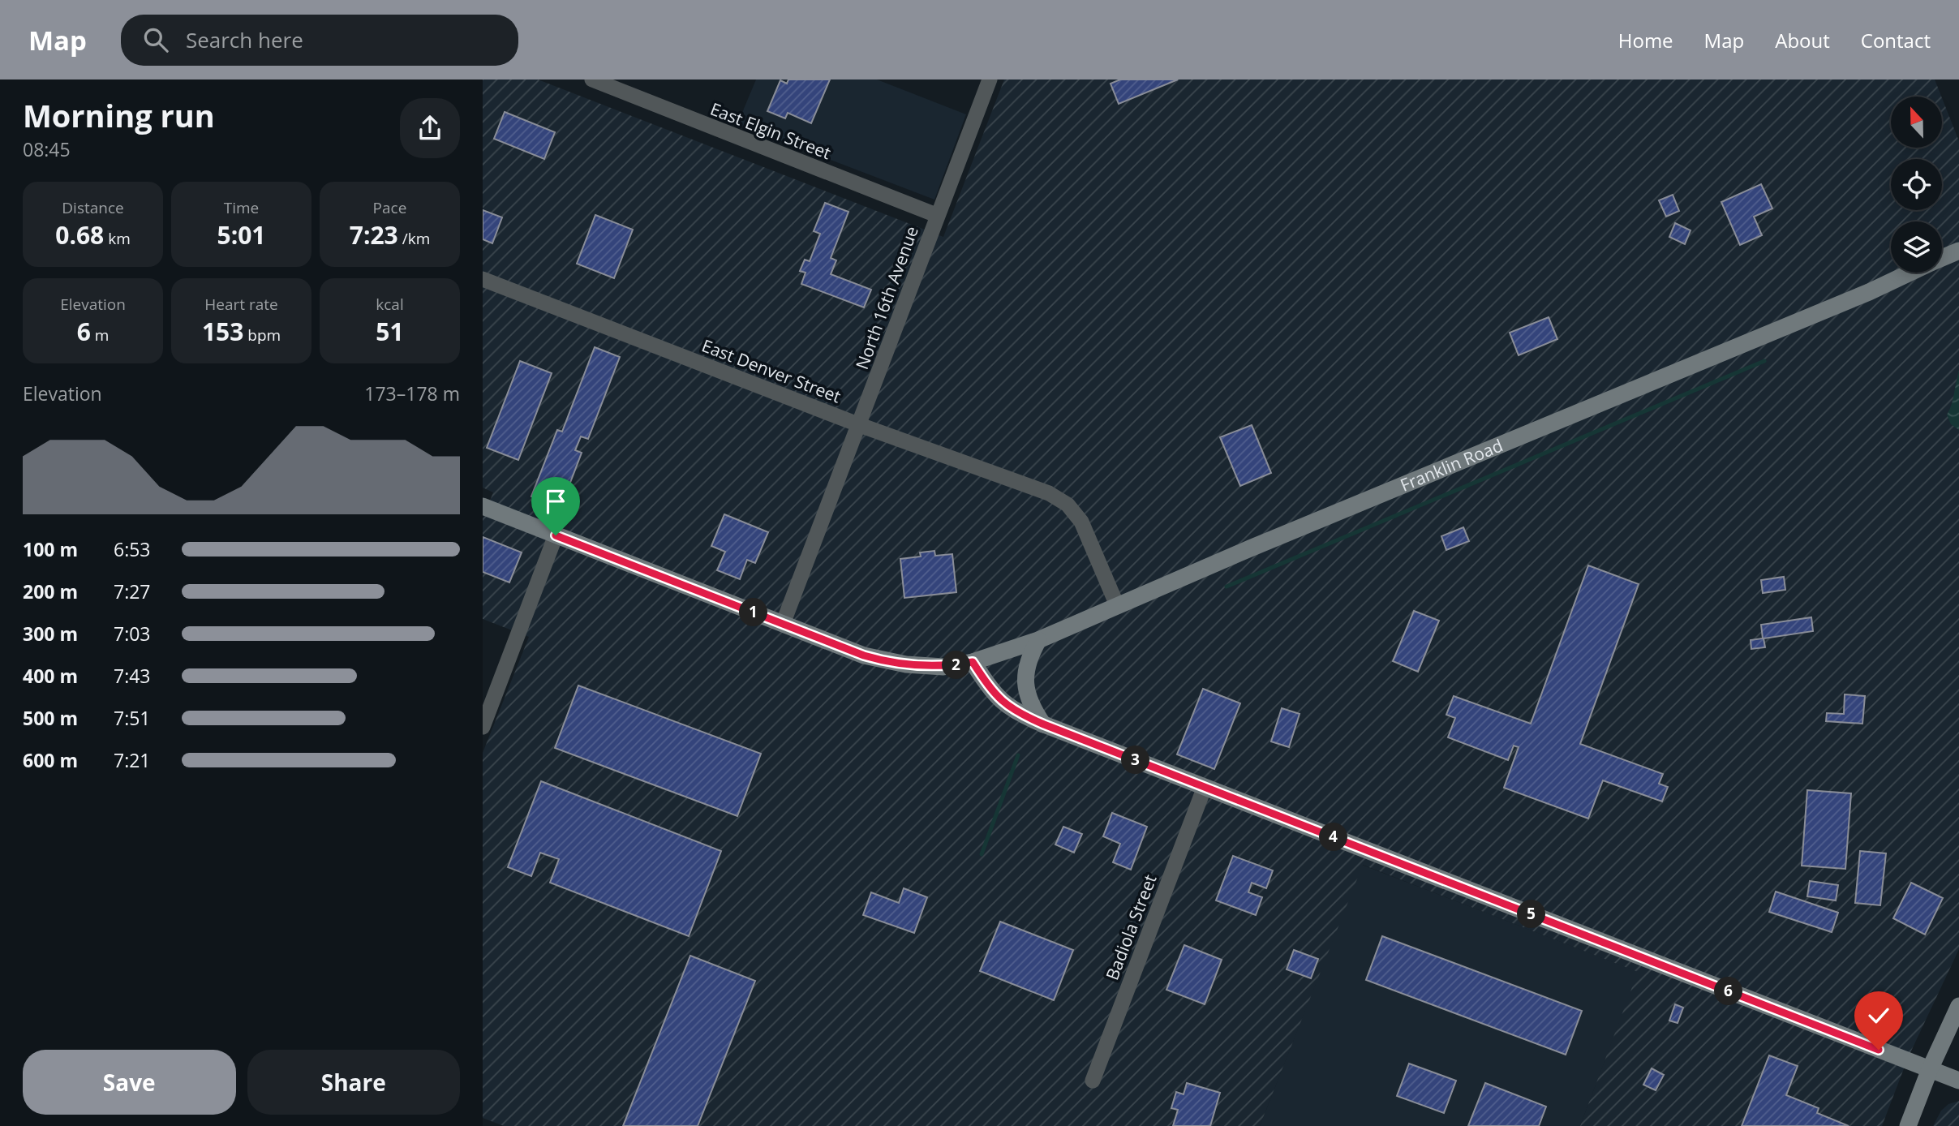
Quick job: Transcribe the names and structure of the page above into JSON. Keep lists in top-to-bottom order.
{
  "streets": {
    "street": [
      "East Elgin Street",
      "North 16th Avenue",
      "East Denver Street",
      "Franklin Road",
      "Badiola Street"
    ]
  },
  "crossings": [
    ["East Elgin Street", "North 16th Avenue"],
    ["North 16th Avenue", "East Denver Street"],
    ["North 16th Avenue", "Franklin Road"],
    ["East Denver Street", "Franklin Road"]
  ],
  "north": "top",
  "page": {
    "header": "Map",
    "search": "Search here",
    "nav": [
      "Home",
      "Map",
      "About",
      "Contact"
    ],
    "heading": ["Morning run", "08:45"],
    "stats": [
      ["Distance", "0.68 km"],
      ["Time", "5:01"],
      ["Pace", "7:23 /km"],
      ["Elevation", "6 m"],
      ["Heart rate", "153 bpm"],
      ["kcal", "51"]
    ],
    "chart": ["Elevation", "173–178 m"],
    "list": [
      {
        "name": "100 m",
        "note": "6:53"
      },
      {
        "name": "200 m",
        "note": "7:27"
      },
      {
        "name": "300 m",
        "note": "7:03"
      },
      {
        "name": "400 m",
        "note": "7:43"
      },
      {
        "name": "500 m",
        "note": "7:51"
      },
      {
        "name": "600 m",
        "note": "7:21"
      }
    ],
    "pins": [
      "1",
      "2",
      "3",
      "4",
      "5",
      "6"
    ],
    "buttons": ["Save", "Share"]
  }
}
